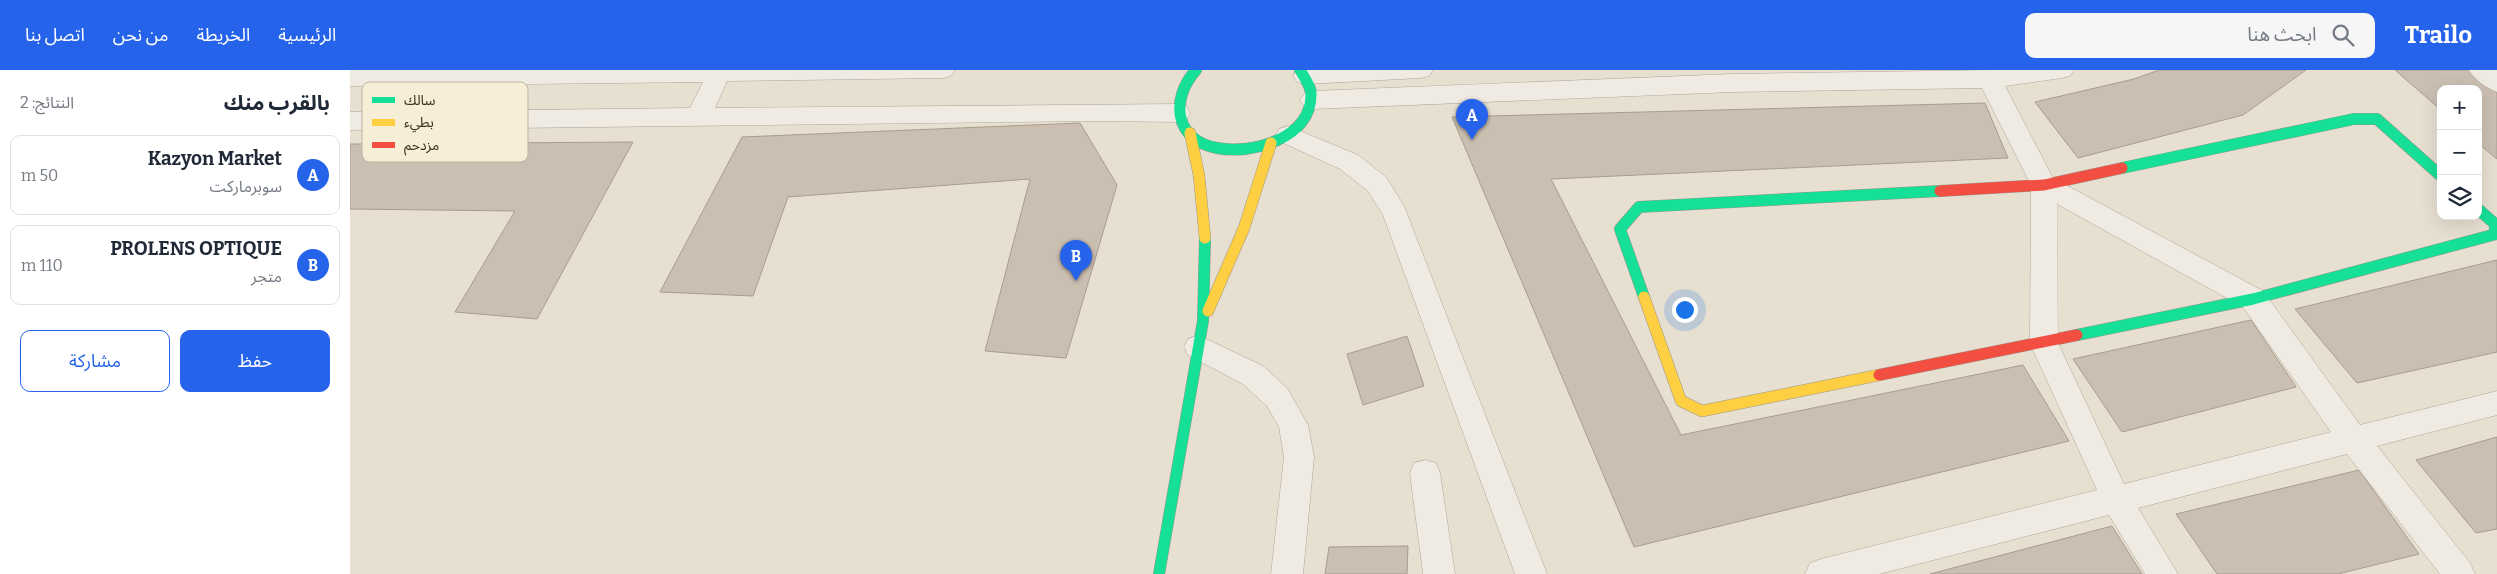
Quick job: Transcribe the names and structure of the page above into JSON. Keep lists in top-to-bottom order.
{
  "legend": ["سالك", "بطيء", "مزدحم"],
  "page": {
    "header": "Trailo",
    "search": "ابحث هنا",
    "nav": [
      "الرئيسية",
      "الخريطة",
      "من نحن",
      "اتصل بنا"
    ],
    "heading": ["بالقرب منك", "النتائج: 2"],
    "map_buttons": ["+", "−"],
    "pins": ["A", "B"],
    "list": [
      {
        "mark": "A",
        "name": "Kazyon Market",
        "note": "سوبرماركت",
        "value": "50 m"
      },
      {
        "mark": "B",
        "name": "PROLENS OPTIQUE",
        "note": "متجر",
        "value": "110 m"
      }
    ],
    "buttons": ["حفظ", "مشاركة"]
  }
}
